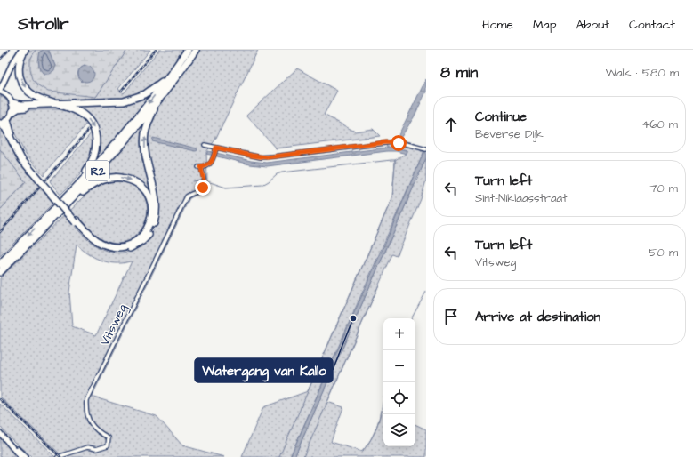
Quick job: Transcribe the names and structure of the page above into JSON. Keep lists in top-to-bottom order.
{
  "streets": {
    "highway": ["R2"],
    "street": ["Vitsweg"]
  },
  "places": ["Watergang van Kallo"],
  "page": {
    "header": "Strollr",
    "nav": [
      "Home",
      "Map",
      "About",
      "Contact"
    ],
    "heading": ["8 min", "Walk · 580 m"],
    "list": [
      ["Continue", "Beverse Dijk", "460 m"],
      ["Turn left", "Sint-Niklaasstraat", "70 m"],
      ["Turn left", "Vitsweg", "50 m"],
      "Arrive at destination"
    ],
    "map_buttons": ["+", "−"]
  }
}
